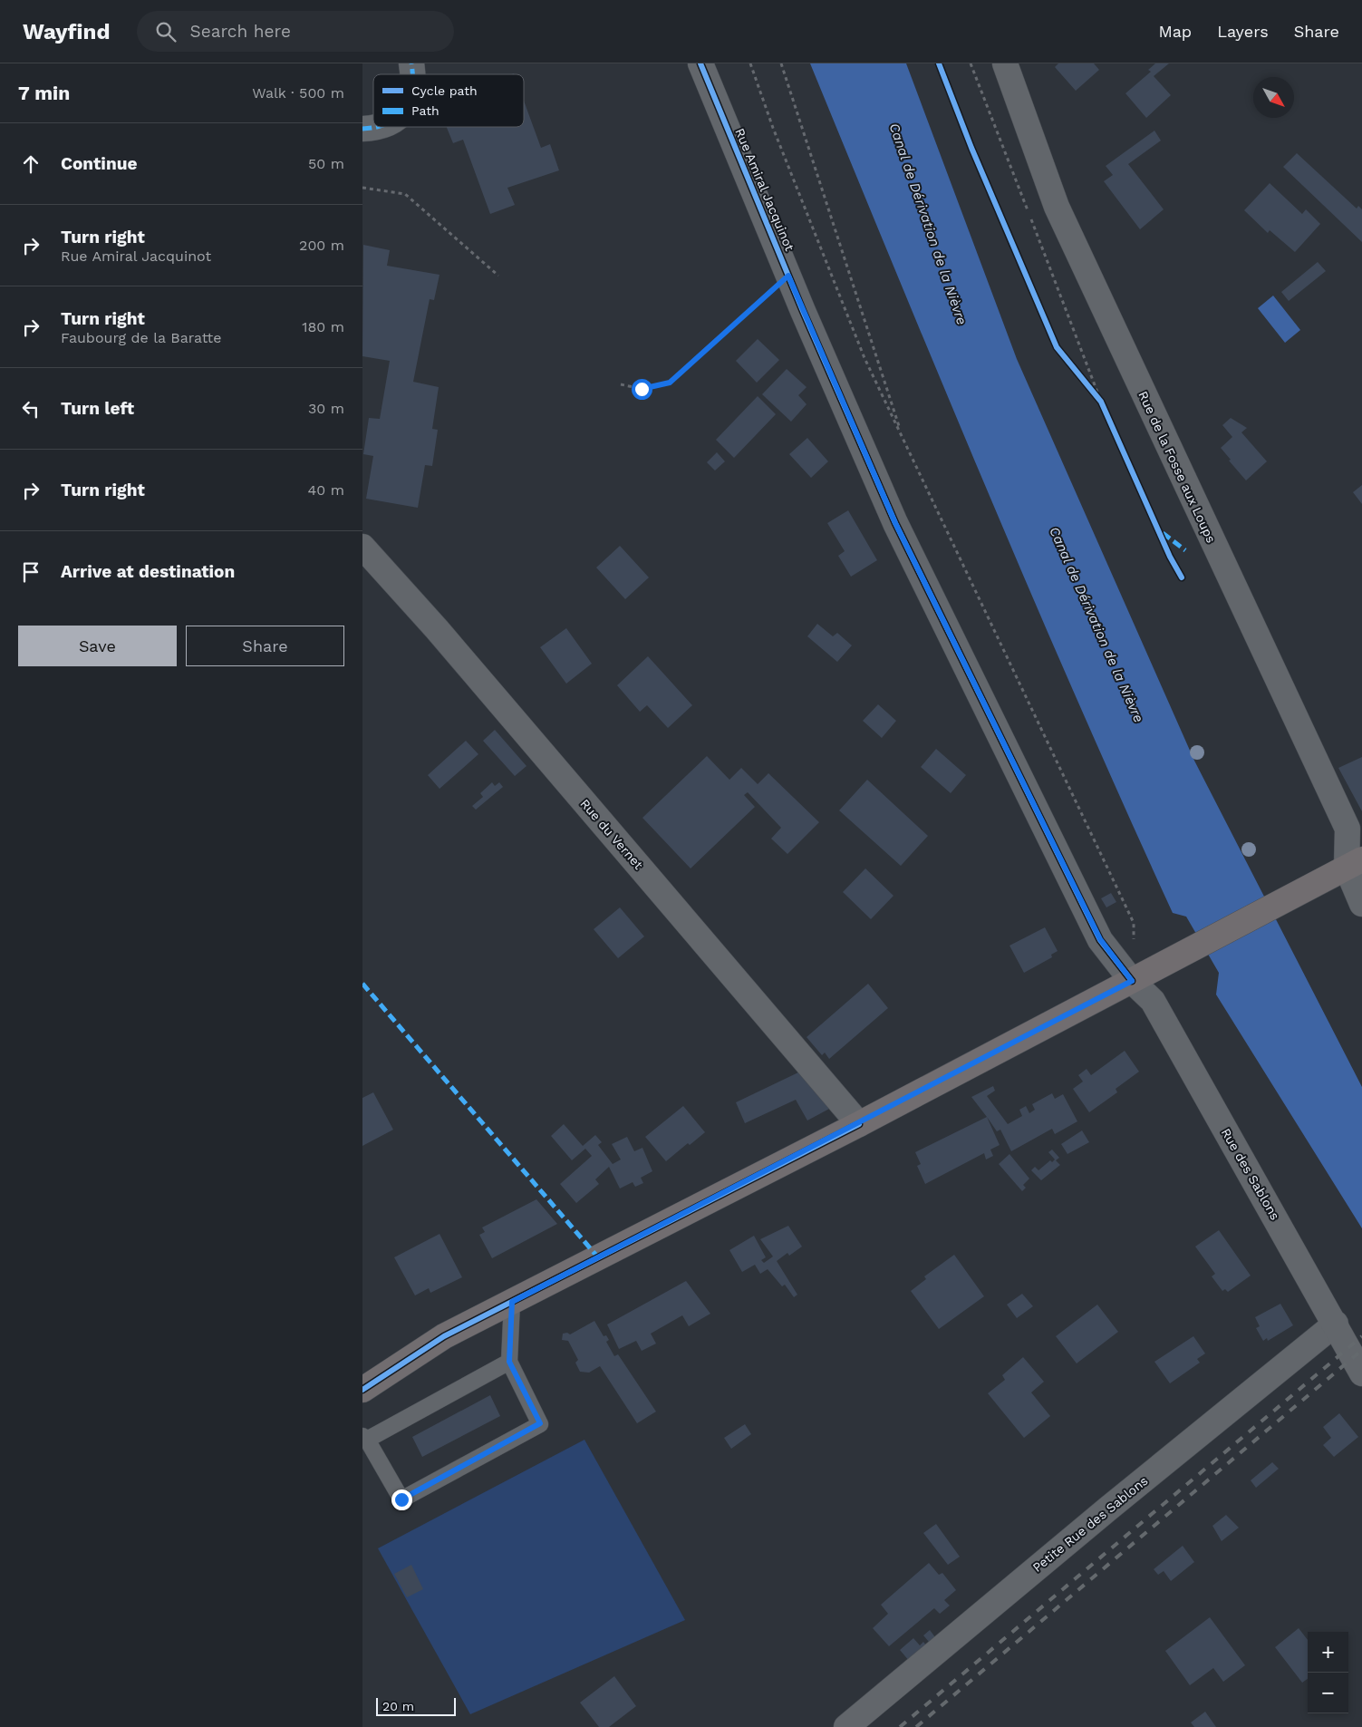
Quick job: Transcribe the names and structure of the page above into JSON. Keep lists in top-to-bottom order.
{
  "streets": {
    "street": [
      "Rue Amiral Jacquinot",
      "Rue de la Fosse aux Loups",
      "Rue du Vernet",
      "Rue des Sablons",
      "Petite Rue des Sablons"
    ]
  },
  "crossings": [
    ["Rue Amiral Jacquinot", "Rue des Sablons"],
    ["Rue des Sablons", "Petite Rue des Sablons"]
  ],
  "water": ["Canal de Dérivation de la Nièvre"],
  "legend": ["Cycle path", "Path"],
  "scale_bar": "20 m",
  "north": "bottom right",
  "page": {
    "header": "Wayfind",
    "search": "Search here",
    "nav": ["Map", "Layers", "Share"],
    "heading": ["7 min", "Walk · 500 m"],
    "list": [
      ["Continue", "50 m"],
      ["Turn right", "Rue Amiral Jacquinot", "200 m"],
      ["Turn right", "Faubourg de la Baratte", "180 m"],
      ["Turn left", "30 m"],
      ["Turn right", "40 m"],
      "Arrive at destination"
    ],
    "buttons": ["Save", "Share"],
    "map_buttons": ["+", "−"],
    "scale": "20 m"
  }
}
